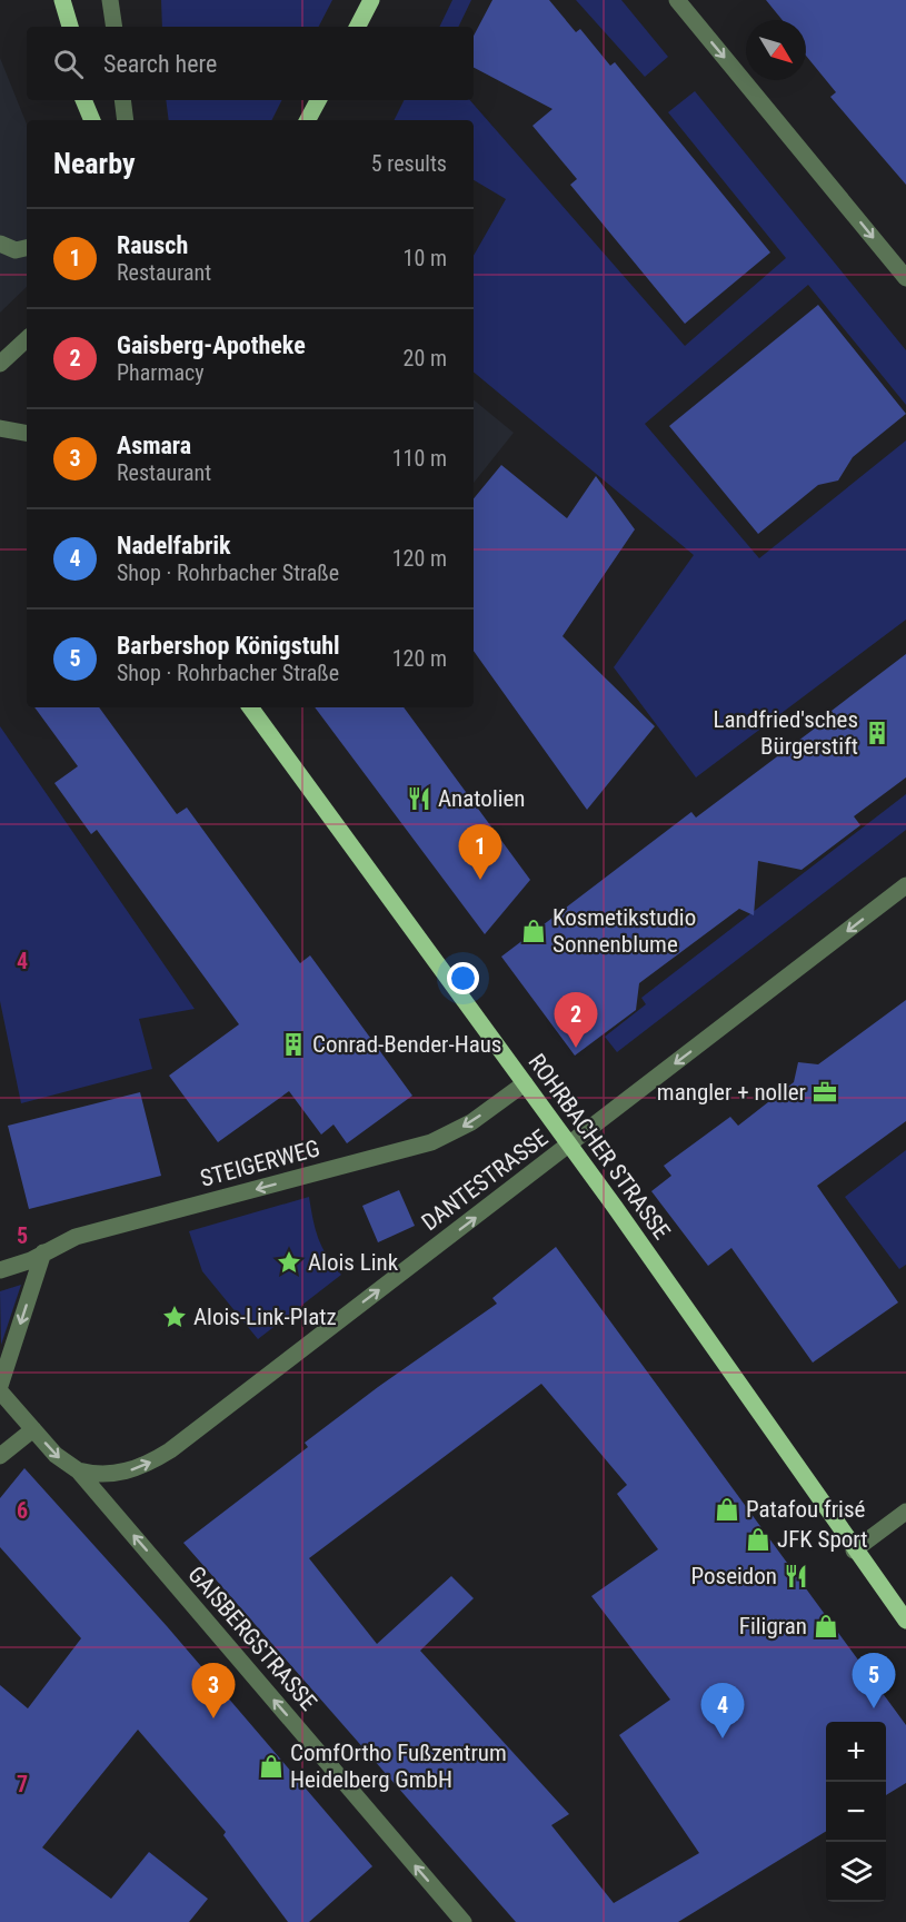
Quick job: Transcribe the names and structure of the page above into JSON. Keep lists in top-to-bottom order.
{
  "streets": {
    "main road": ["ROHRBACHER STRASSE"],
    "street": ["STEIGERWEG", "DANTESTRASSE", "GAISBERGSTRASSE"]
  },
  "crossings": [
    ["ROHRBACHER STRASSE", "STEIGERWEG"],
    ["ROHRBACHER STRASSE", "DANTESTRASSE"],
    ["DANTESTRASSE", "GAISBERGSTRASSE"]
  ],
  "one_way": ["STEIGERWEG", "GAISBERGSTRASSE"],
  "places": {
    "building": ["Landfried'sches Bürgerstift", "Conrad-Bender-Haus"],
    "restaurant": ["Anatolien", "Poseidon"],
    "shop": [
      "Kosmetikstudio Sonnenblume",
      "Patafou frisé",
      "JFK Sport",
      "Filigran",
      "ComfOrtho Fußzentrum Heidelberg GmbH"
    ],
    "office": ["mangler + noller"],
    "place": ["Alois Link", "Alois-Link-Platz"]
  },
  "north": "bottom right",
  "page": {
    "search": "Search here",
    "heading": ["Nearby", "5 results"],
    "list": [
      {
        "mark": "1",
        "name": "Rausch",
        "note": "Restaurant",
        "value": "10 m"
      },
      {
        "mark": "2",
        "name": "Gaisberg-Apotheke",
        "note": "Pharmacy",
        "value": "20 m"
      },
      {
        "mark": "3",
        "name": "Asmara",
        "note": "Restaurant",
        "value": "110 m"
      },
      {
        "mark": "4",
        "name": "Nadelfabrik",
        "note": "Shop · Rohrbacher Straße",
        "value": "120 m"
      },
      {
        "mark": "5",
        "name": "Barbershop Königstuhl",
        "note": "Shop · Rohrbacher Straße",
        "value": "120 m"
      }
    ],
    "pins": [
      "1",
      "2",
      "5",
      "3",
      "4"
    ],
    "map_buttons": ["+", "−"]
  },
  "grid": {
    "rows": [
      "4",
      "5",
      "6",
      "7"
    ]
  }
}
